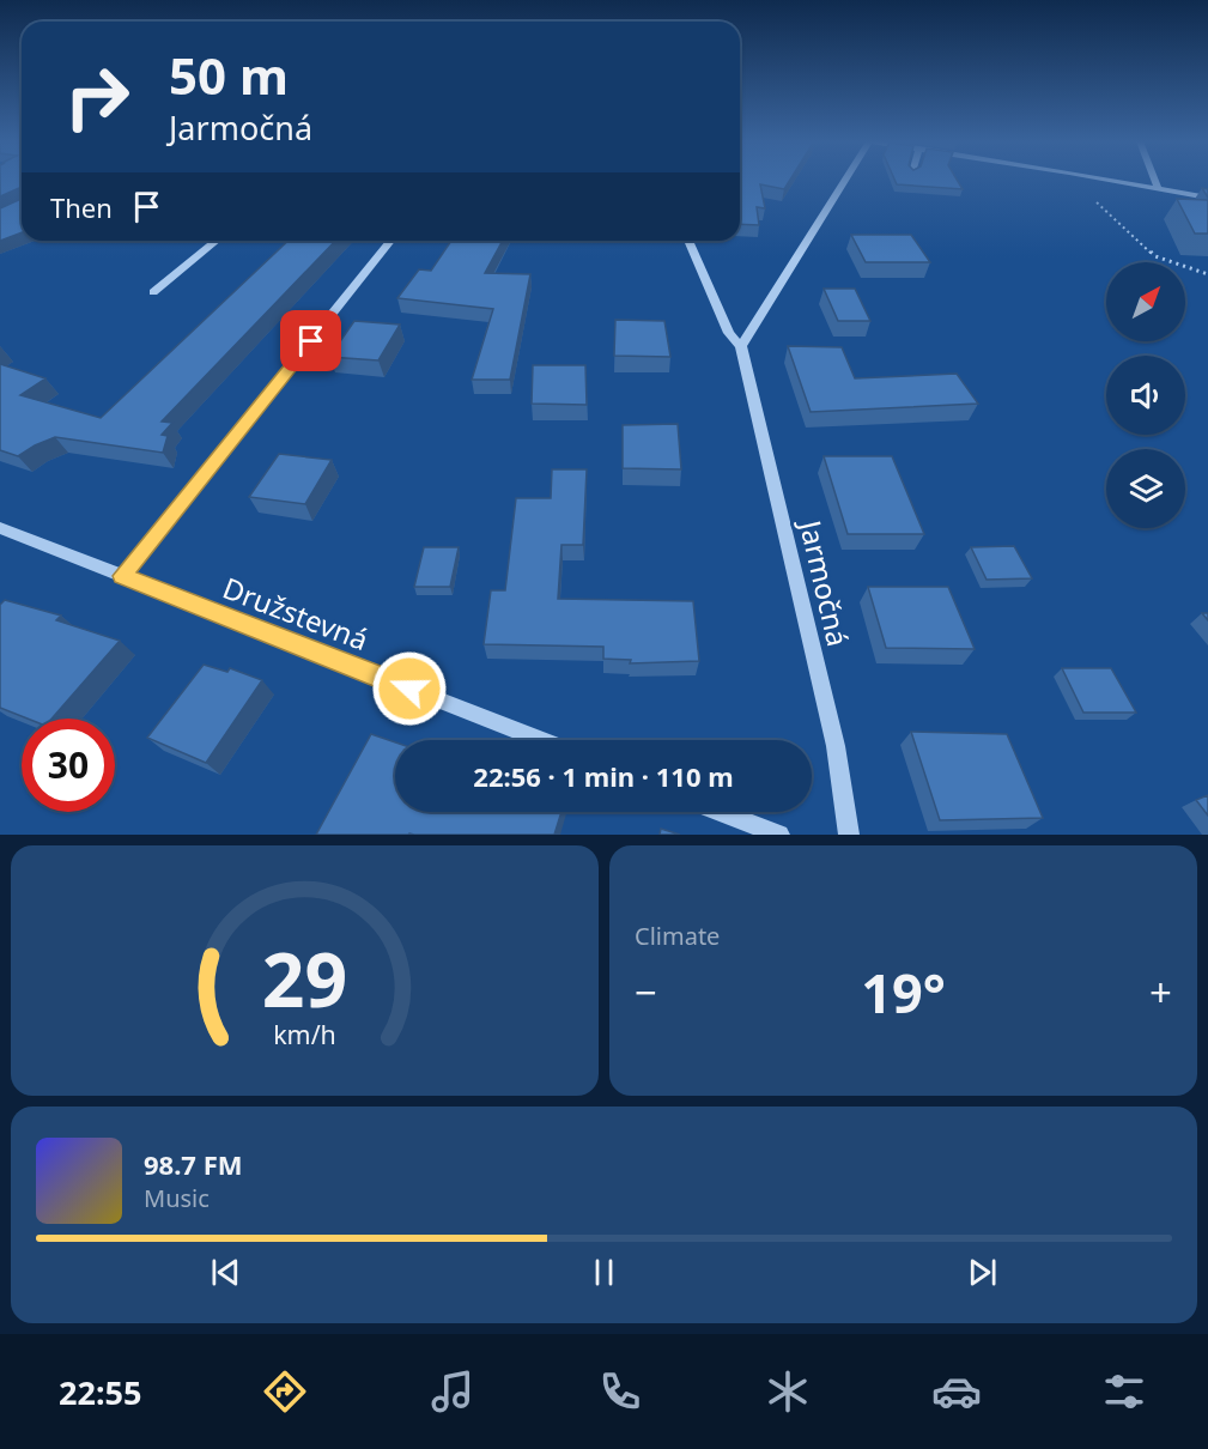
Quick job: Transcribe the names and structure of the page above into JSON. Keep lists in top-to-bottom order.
{
  "streets": {
    "street": ["Jarmočná", "Družstevná"]
  },
  "north": "top right",
  "page": {
    "turn": ["50 m", "Jarmočná"],
    "then": "Then",
    "limit": "30",
    "trip": "22:56 · 1 min · 110 m",
    "tile": "Climate",
    "heat": ["−", "19°", "+"],
    "song": ["98.7 FM", "Music"],
    "tabs": "22:55",
    "gauge": ["29", "km/h"]
  }
}
